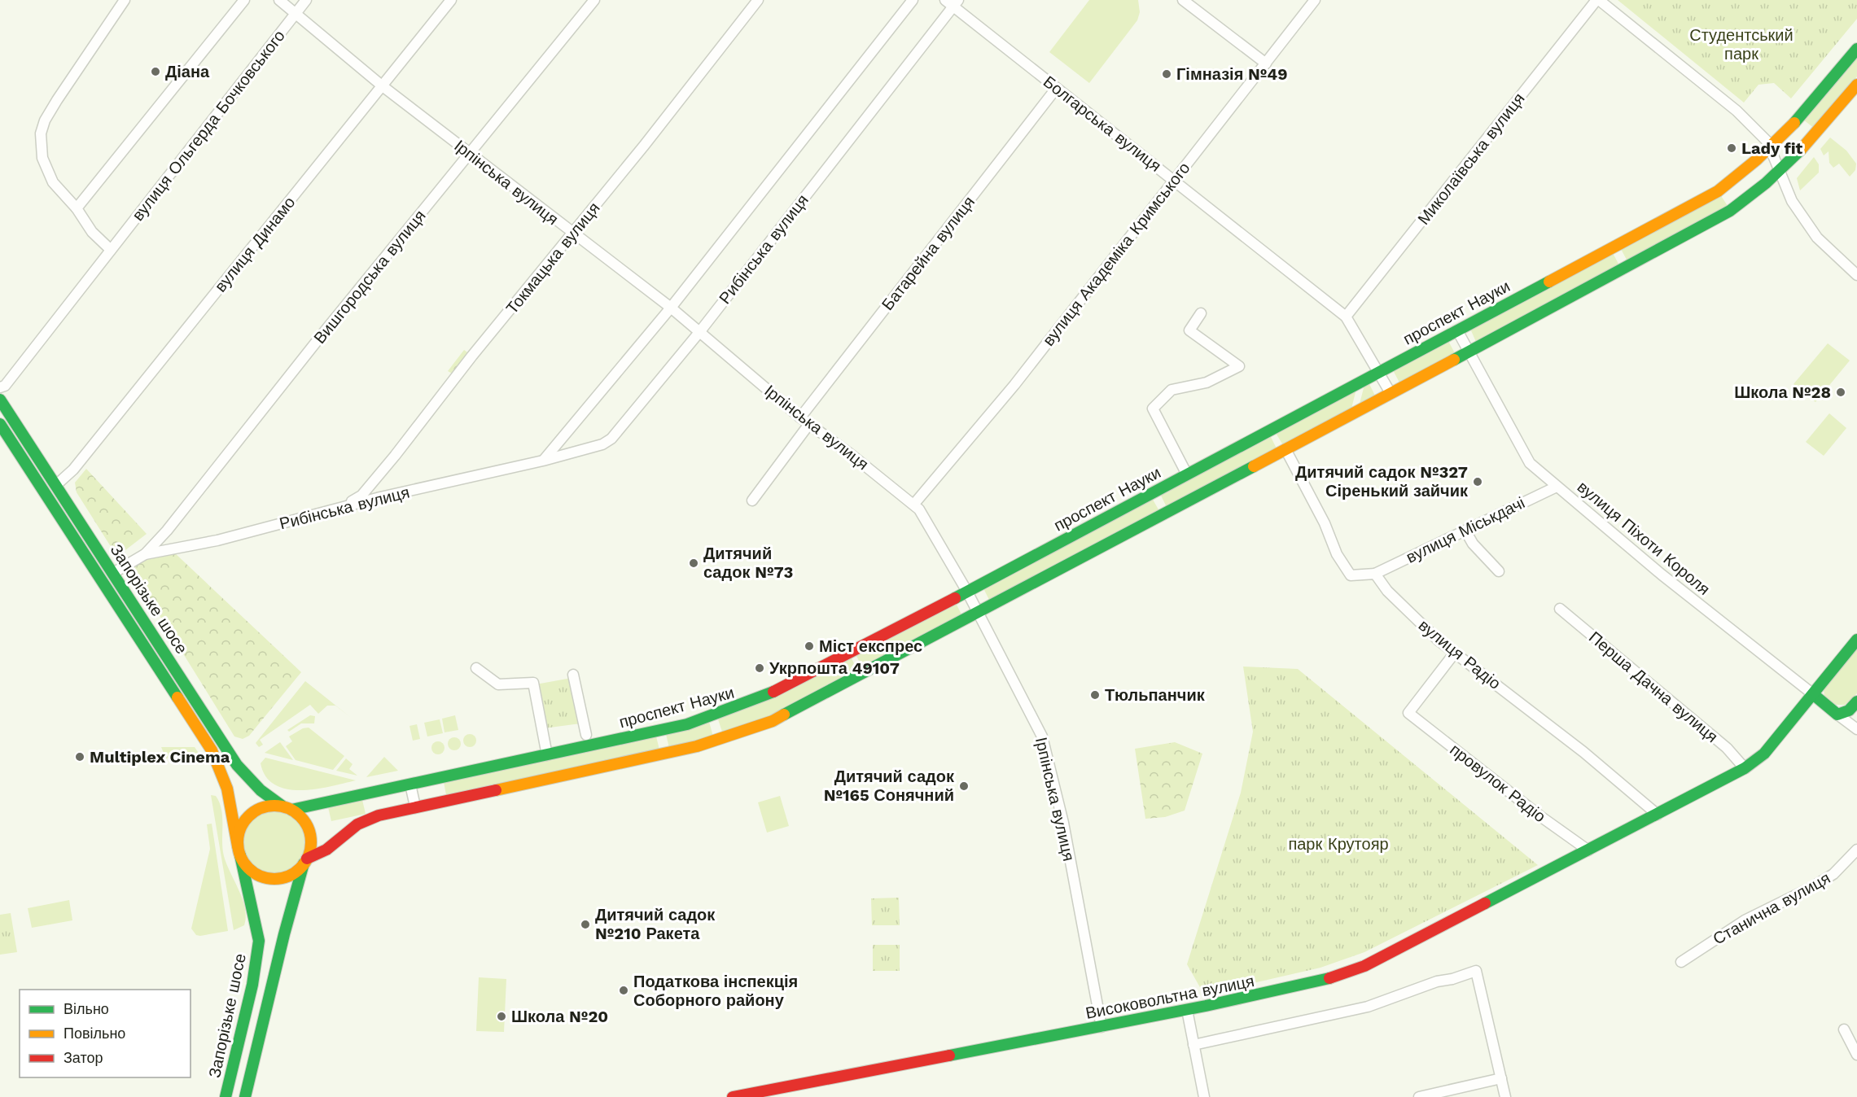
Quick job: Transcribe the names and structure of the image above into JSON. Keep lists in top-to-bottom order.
{
  "streets": {
    "main road": [
      "проспект Науки",
      "вулиця Піхоти Короля",
      "Запорізьке шосе",
      "Високовольтна вулиця"
    ],
    "street": [
      "Болгарська вулиця",
      "вулиця Ольгерда Бочковського",
      "Миколаївська вулиця",
      "Ірпінська вулиця",
      "вулиця Динамо",
      "Рибінська вулиця",
      "Батарейна вулиця",
      "вулиця Академіка Кримського",
      "Токмацька вулиця",
      "Вишгородська вулиця",
      "вулиця Міськдачі",
      "вулиця Радіо",
      "Перша Дачна вулиця",
      "провулок Радіо",
      "Станична вулиця"
    ]
  },
  "crossings": [
    ["Болгарська вулиця", "Миколаївська вулиця"],
    ["Болгарська вулиця", "Рибінська вулиця"],
    ["Болгарська вулиця", "Батарейна вулиця"],
    ["Болгарська вулиця", "вулиця Академіка Кримського"],
    ["Болгарська вулиця", "проспект Науки"],
    ["вулиця Ольгерда Бочковського", "Ірпінська вулиця"],
    ["Ірпінська вулиця", "вулиця Динамо"],
    ["Ірпінська вулиця", "Рибінська вулиця"],
    ["Ірпінська вулиця", "Батарейна вулиця"],
    ["Ірпінська вулиця", "вулиця Академіка Кримського"],
    ["Ірпінська вулиця", "Токмацька вулиця"],
    ["Ірпінська вулиця", "Вишгородська вулиця"],
    ["Ірпінська вулиця", "проспект Науки"],
    ["Ірпінська вулиця", "Високовольтна вулиця"],
    ["вулиця Динамо", "Запорізьке шосе"],
    ["Рибінська вулиця", "Токмацька вулиця"],
    ["Рибінська вулиця", "Вишгородська вулиця"],
    ["проспект Науки", "вулиця Піхоти Короля"],
    ["проспект Науки", "Запорізьке шосе"],
    ["вулиця Міськдачі", "вулиця Піхоти Короля"],
    ["вулиця Міськдачі", "вулиця Радіо"],
    ["вулиця Піхоти Короля", "Високовольтна вулиця"],
    ["вулиця Радіо", "провулок Радіо"],
    ["вулиця Радіо", "Високовольтна вулиця"],
    ["Перша Дачна вулиця", "Високовольтна вулиця"],
    ["провулок Радіо", "Високовольтна вулиця"]
  ],
  "parks": ["Студентський парк", "парк Крутояр"],
  "places": [
    "Діана",
    "Гімназія №49",
    "Lady fit",
    "Школа №28",
    "Дитячий садок №327 Сіренький зайчик",
    "Дитячий садок №73",
    "Міст експрес",
    "Укрпошта 49107",
    "Тюльпанчик",
    "Multiplex Cinema",
    "Дитячий садок №165 Сонячний",
    "Дитячий садок №210 Ракета",
    "Податкова інспекція Соборного району",
    "Школа №20"
  ],
  "legend": ["Вільно", "Повільно", "Затор"]
}
